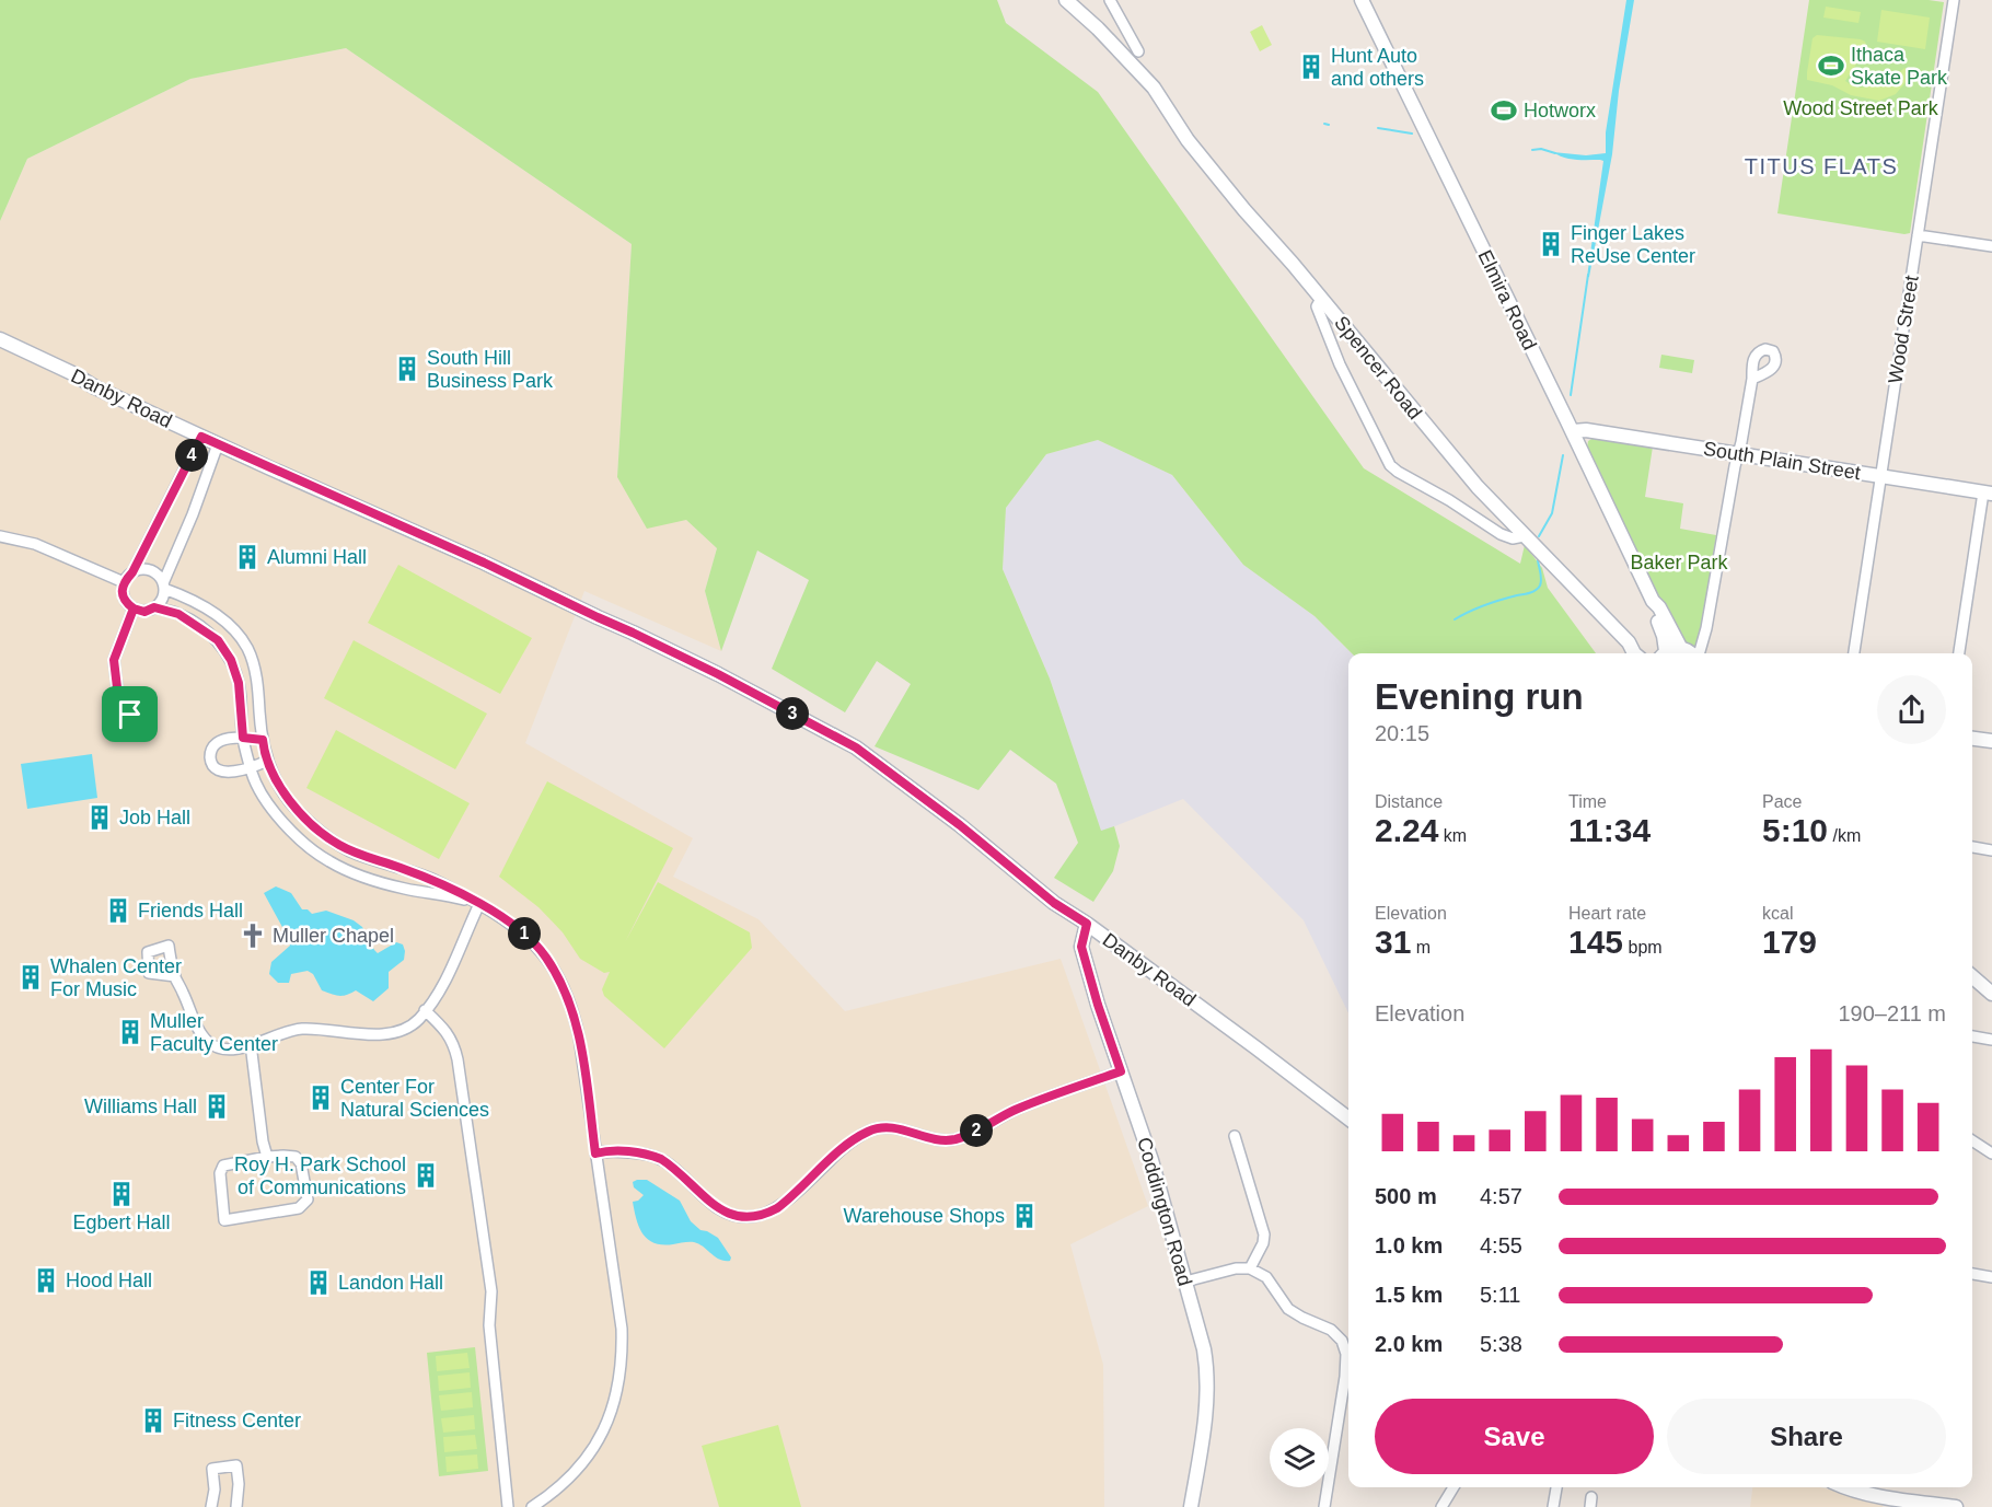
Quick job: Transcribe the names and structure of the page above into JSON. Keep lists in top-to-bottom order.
{
  "streets": {
    "street": [
      "Elmira Road",
      "Wood Street",
      "Spencer Road",
      "Danby Road",
      "South Plain Street",
      "Coddington Road"
    ]
  },
  "crossings": [
    ["Elmira Road", "South Plain Street"],
    ["Wood Street", "South Plain Street"],
    ["Danby Road", "Coddington Road"]
  ],
  "districts": ["TITUS FLATS"],
  "parks": ["Wood Street Park", "Baker Park"],
  "places": {
    "sports": ["Ithaca Skate Park", "Hotworx"],
    "building": [
      "Hunt Auto and others",
      "Finger Lakes ReUse Center",
      "South Hill Business Park",
      "Alumni Hall",
      "Job Hall",
      "Friends Hall",
      "Whalen Center For Music",
      "Muller Faculty Center",
      "Center For Natural Sciences",
      "Williams Hall",
      "Roy H. Park School of Communications",
      "Egbert Hall",
      "Warehouse Shops",
      "Hood Hall",
      "Landon Hall",
      "Fitness Center"
    ],
    "church": ["Muller Chapel"]
  },
  "page": {
    "pins": [
      "4",
      "3",
      "1",
      "2"
    ],
    "heading": ["Evening run", "20:15"],
    "stats": [
      ["Distance", "2.24 km"],
      ["Time", "11:34"],
      ["Pace", "5:10 /km"],
      ["Elevation", "31 m"],
      ["Heart rate", "145 bpm"],
      ["kcal", "179"]
    ],
    "chart": ["Elevation", "190–211 m"],
    "list": [
      {
        "name": "500 m",
        "note": "4:57"
      },
      {
        "name": "1.0 km",
        "note": "4:55"
      },
      {
        "name": "1.5 km",
        "note": "5:11"
      },
      {
        "name": "2.0 km",
        "note": "5:38"
      }
    ],
    "buttons": ["Save", "Share"]
  }
}
